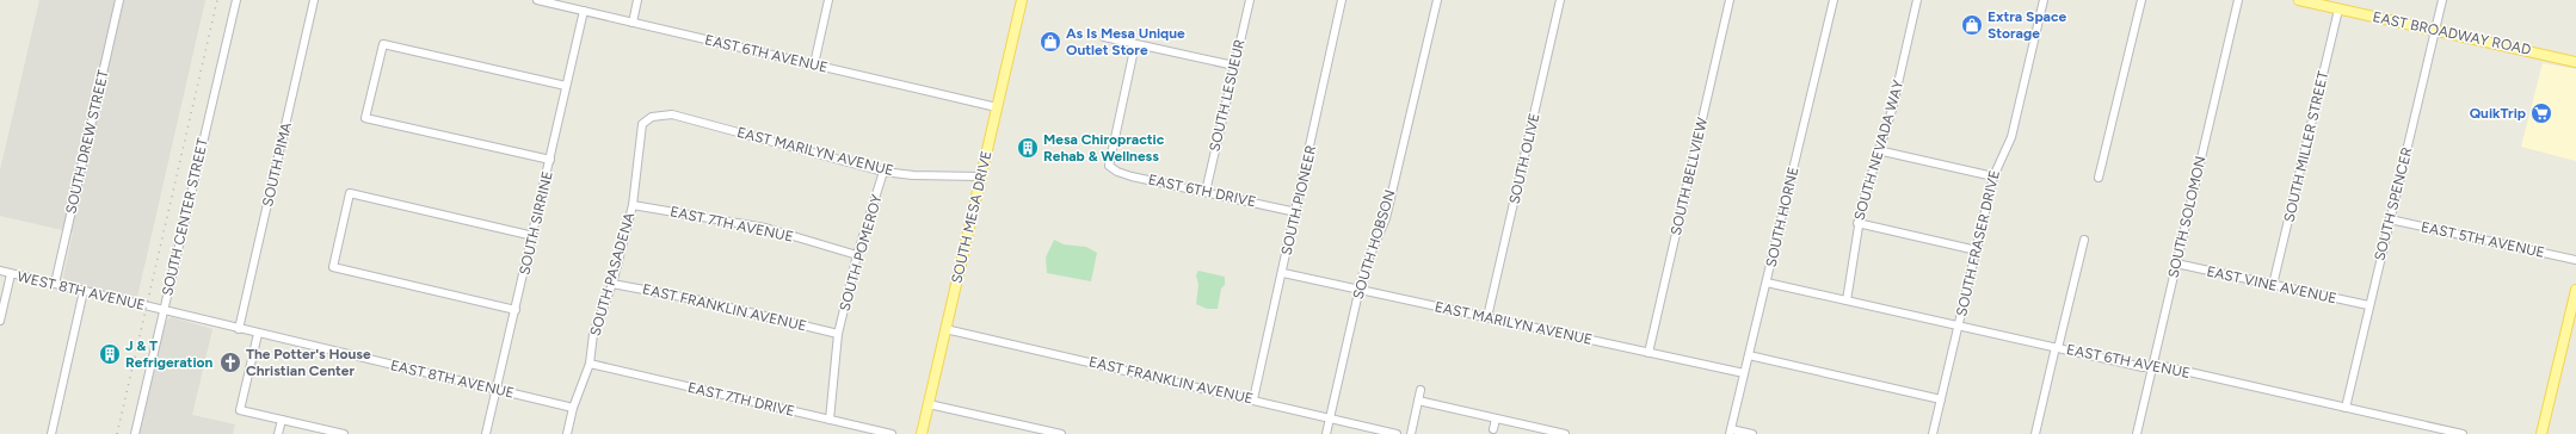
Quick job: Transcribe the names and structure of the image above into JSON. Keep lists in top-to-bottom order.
{
  "streets": {
    "main road": ["EAST BROADWAY ROAD", "SOUTH MESA DRIVE"],
    "street": [
      "EAST 6TH AVENUE",
      "SOUTH LESUEUR",
      "SOUTH DREW STREET",
      "SOUTH MILLER STREET",
      "SOUTH NEVADA WAY",
      "EAST MARILYN AVENUE",
      "SOUTH OLIVE",
      "SOUTH PIMA",
      "SOUTH BELLVIEW",
      "EAST 6TH DRIVE",
      "SOUTH PIONEER",
      "SOUTH SPENCER",
      "SOUTH CENTER STREET",
      "SOUTH HORNE",
      "SOUTH SOLOMON",
      "SOUTH SIRRINE",
      "EAST 7TH AVENUE",
      "EAST 5TH AVENUE",
      "SOUTH FRASER DRIVE",
      "SOUTH HOBSON",
      "SOUTH POMEROY",
      "SOUTH PASADENA",
      "EAST VINE AVENUE",
      "WEST 8TH AVENUE",
      "EAST FRANKLIN AVENUE",
      "EAST 8TH AVENUE",
      "EAST 7TH DRIVE"
    ]
  },
  "crossings": [
    ["EAST BROADWAY ROAD", "SOUTH MILLER STREET"],
    ["EAST BROADWAY ROAD", "SOUTH SPENCER"],
    ["EAST 6TH AVENUE", "SOUTH NEVADA WAY"],
    ["EAST 6TH AVENUE", "SOUTH SPENCER"],
    ["EAST 6TH AVENUE", "SOUTH MESA DRIVE"],
    ["EAST 6TH AVENUE", "SOUTH HORNE"],
    ["EAST 6TH AVENUE", "SOUTH SOLOMON"],
    ["EAST 6TH AVENUE", "SOUTH SIRRINE"],
    ["EAST 6TH AVENUE", "SOUTH FRASER DRIVE"],
    ["SOUTH LESUEUR", "EAST 6TH DRIVE"],
    ["SOUTH DREW STREET", "WEST 8TH AVENUE"],
    ["SOUTH MILLER STREET", "EAST VINE AVENUE"],
    ["EAST MARILYN AVENUE", "SOUTH OLIVE"],
    ["EAST MARILYN AVENUE", "SOUTH BELLVIEW"],
    ["EAST MARILYN AVENUE", "SOUTH PIONEER"],
    ["EAST MARILYN AVENUE", "SOUTH MESA DRIVE"],
    ["EAST MARILYN AVENUE", "SOUTH HORNE"],
    ["EAST MARILYN AVENUE", "SOUTH HOBSON"],
    ["EAST MARILYN AVENUE", "SOUTH POMEROY"],
    ["EAST MARILYN AVENUE", "SOUTH PASADENA"],
    ["SOUTH PIMA", "EAST 8TH AVENUE"],
    ["EAST 6TH DRIVE", "SOUTH PIONEER"],
    ["SOUTH PIONEER", "EAST FRANKLIN AVENUE"],
    ["SOUTH SPENCER", "EAST 5TH AVENUE"],
    ["SOUTH SPENCER", "EAST VINE AVENUE"],
    ["SOUTH CENTER STREET", "WEST 8TH AVENUE"],
    ["SOUTH CENTER STREET", "EAST 8TH AVENUE"],
    ["SOUTH MESA DRIVE", "EAST FRANKLIN AVENUE"],
    ["SOUTH SOLOMON", "EAST VINE AVENUE"],
    ["SOUTH SIRRINE", "EAST 8TH AVENUE"],
    ["EAST 7TH AVENUE", "SOUTH POMEROY"],
    ["EAST 7TH AVENUE", "SOUTH PASADENA"],
    ["SOUTH HOBSON", "EAST FRANKLIN AVENUE"],
    ["SOUTH POMEROY", "EAST FRANKLIN AVENUE"],
    ["SOUTH POMEROY", "EAST 7TH DRIVE"],
    ["SOUTH PASADENA", "EAST FRANKLIN AVENUE"],
    ["SOUTH PASADENA", "EAST 8TH AVENUE"],
    ["SOUTH PASADENA", "EAST 7TH DRIVE"],
    ["WEST 8TH AVENUE", "EAST 8TH AVENUE"]
  ],
  "places": {
    "shop": ["Extra Space Storage", "As Is Mesa Unique Outlet Store"],
    "supermarket": ["QuikTrip"],
    "building": ["Mesa Chiropractic Rehab & Wellness", "J & T Refrigeration"],
    "church": ["The Potter's House Christian Center"]
  }
}
